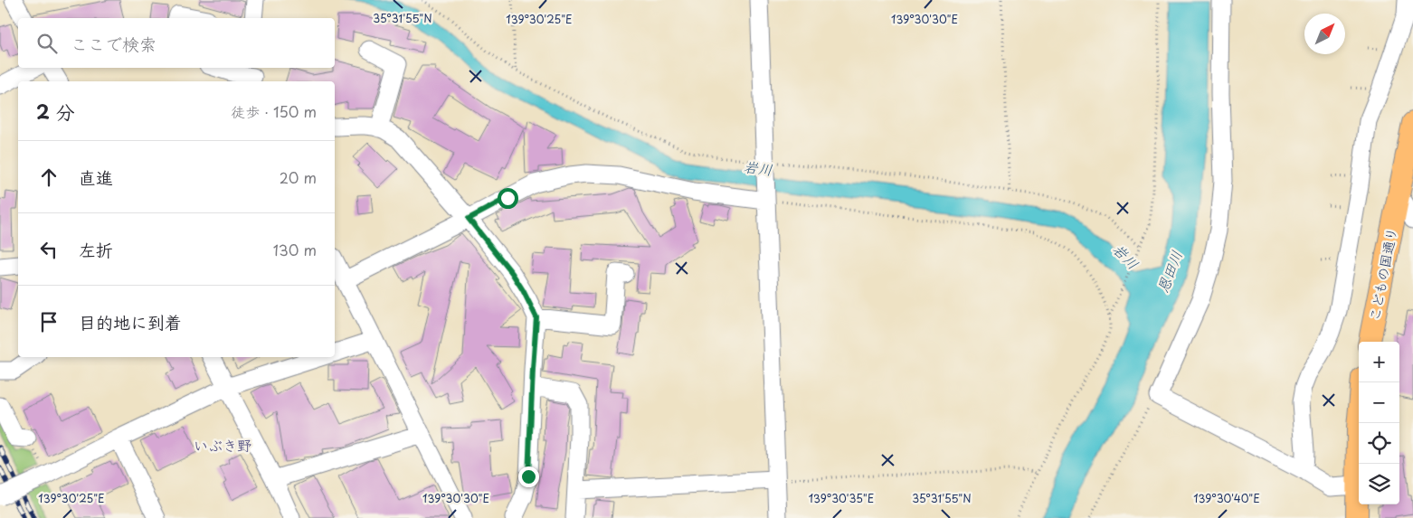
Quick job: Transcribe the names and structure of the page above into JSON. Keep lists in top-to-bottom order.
{
  "streets": {
    "main road": ["こどもの国通り"]
  },
  "districts": ["いぶき野"],
  "water": ["岩川", "恩田川"],
  "north": "top right",
  "page": {
    "search": "ここで検索",
    "heading": ["2 分", "徒歩 · 150 m"],
    "list": [
      ["直進", "20 m"],
      ["左折", "130 m"],
      "目的地に到着"
    ],
    "map_buttons": ["+", "−"]
  },
  "coordinates": [
    "35°31'55\"N",
    "139°30'30\"E",
    "139°30'25\"E",
    "139°30'35\"E",
    "139°30'40\"E"
  ]
}
